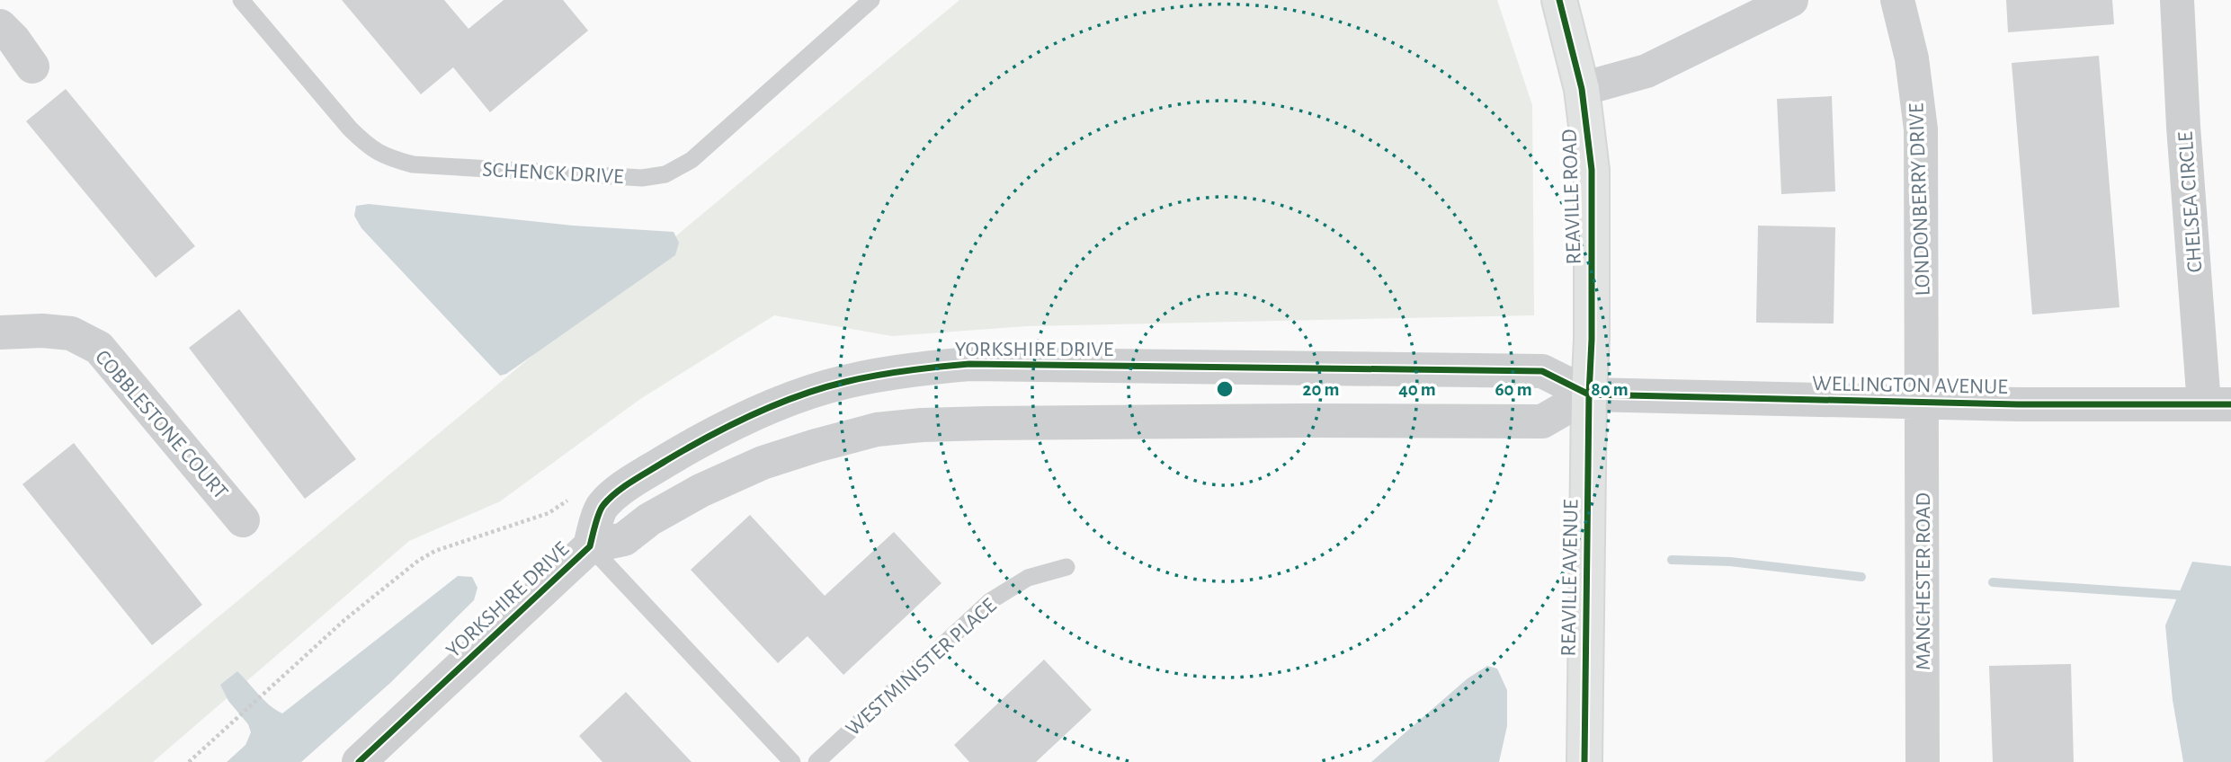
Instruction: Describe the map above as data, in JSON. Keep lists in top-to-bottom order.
{
  "streets": {
    "street": [
      "REAVILLE ROAD",
      "LONDONBERRY DRIVE",
      "CHELSEA CIRCLE",
      "YORKSHIRE DRIVE",
      "WELLINGTON AVENUE",
      "COBBLESTONE COURT",
      "REAVILLE AVENUE",
      "MANCHESTER ROAD"
    ],
    "lane": ["SCHENCK DRIVE", "WESTMINISTER PLACE"]
  },
  "crossings": [
    ["REAVILLE ROAD", "YORKSHIRE DRIVE"],
    ["REAVILLE ROAD", "WELLINGTON AVENUE"],
    ["REAVILLE ROAD", "REAVILLE AVENUE"],
    ["LONDONBERRY DRIVE", "WELLINGTON AVENUE"],
    ["LONDONBERRY DRIVE", "MANCHESTER ROAD"],
    ["CHELSEA CIRCLE", "WELLINGTON AVENUE"],
    ["YORKSHIRE DRIVE", "WELLINGTON AVENUE"],
    ["YORKSHIRE DRIVE", "REAVILLE AVENUE"],
    ["WELLINGTON AVENUE", "REAVILLE AVENUE"],
    ["WELLINGTON AVENUE", "MANCHESTER ROAD"]
  ],
  "rings": [
    "20 m",
    "40 m",
    "60 m",
    "80 m"
  ]
}
